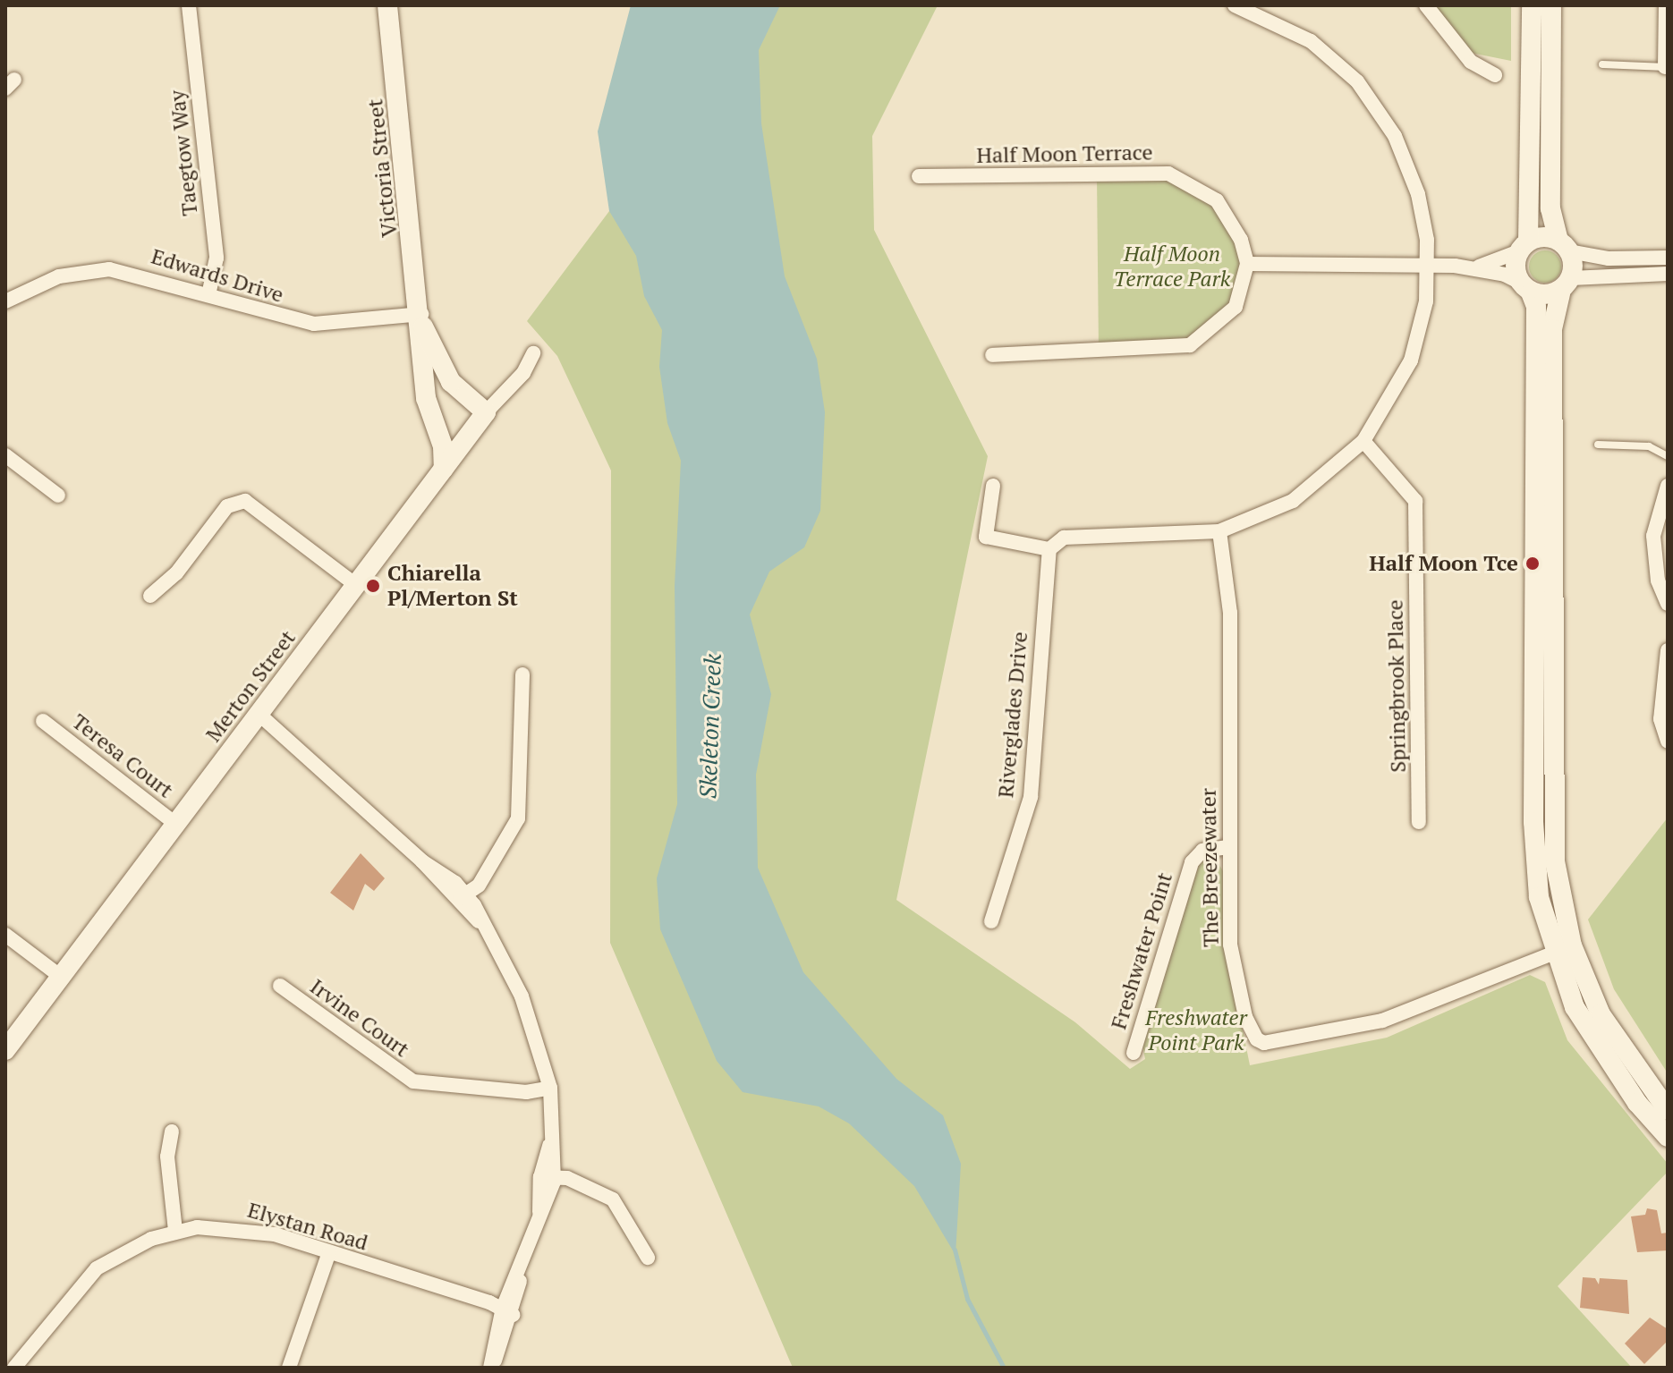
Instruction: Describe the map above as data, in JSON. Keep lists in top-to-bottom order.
{
  "streets": {
    "street": [
      "Taegtow Way",
      "Half Moon Terrace",
      "Victoria Street",
      "Edwards Drive",
      "Merton Street",
      "Springbrook Place",
      "Riverglades Drive",
      "Teresa Court",
      "The Breezewater",
      "Freshwater Point",
      "Irvine Court",
      "Elystan Road"
    ]
  },
  "crossings": [
    ["Taegtow Way", "Edwards Drive"],
    ["Victoria Street", "Edwards Drive"],
    ["Victoria Street", "Merton Street"],
    ["Merton Street", "Teresa Court"],
    ["The Breezewater", "Freshwater Point"]
  ],
  "water": ["Skeleton Creek"],
  "parks": ["Half Moon Terrace Park", "Freshwater Point Park"],
  "places": ["Half Moon Tce", "Chiarella Pl/Merton St"]
}
